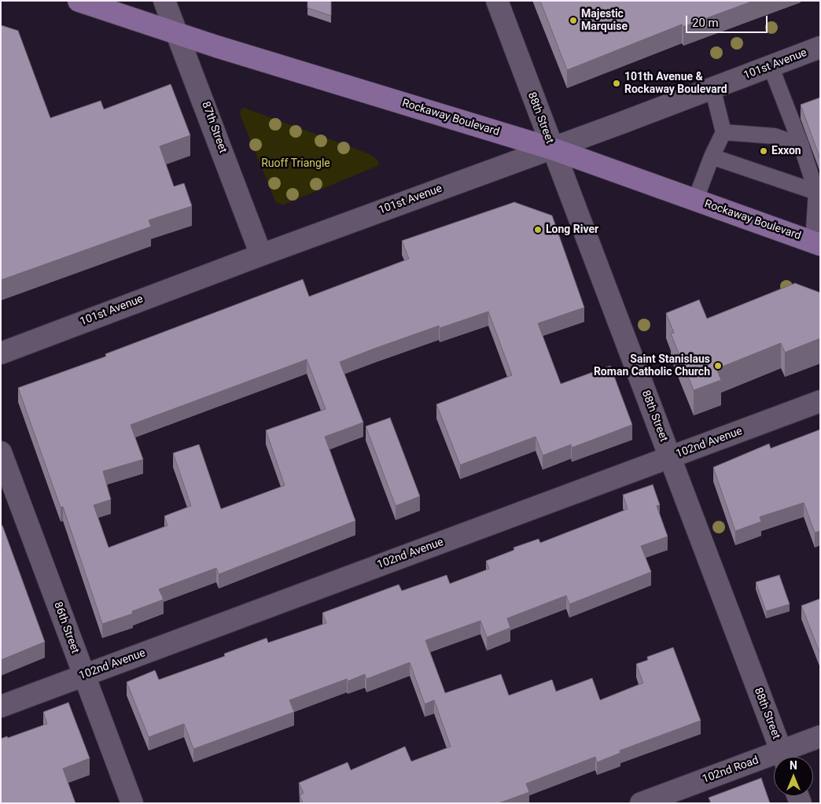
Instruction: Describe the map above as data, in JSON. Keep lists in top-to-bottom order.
{
  "streets": {
    "main road": ["Rockaway Boulevard"],
    "street": [
      "101st Avenue",
      "88th Street",
      "87th Street",
      "102nd Avenue",
      "86th Street",
      "102nd Road"
    ]
  },
  "crossings": [
    ["101st Avenue", "Rockaway Boulevard"],
    ["101st Avenue", "88th Street"],
    ["101st Avenue", "87th Street"],
    ["Rockaway Boulevard", "88th Street"],
    ["Rockaway Boulevard", "87th Street"],
    ["88th Street", "102nd Avenue"],
    ["102nd Avenue", "86th Street"]
  ],
  "parks": ["Ruoff Triangle"],
  "places": [
    "Majestic Marquise",
    "101th Avenue & Rockaway Boulevard",
    "Exxon",
    "Long River",
    "Saint Stanislaus Roman Catholic Church"
  ],
  "scale_bar": "20 m",
  "north": "top"
}
